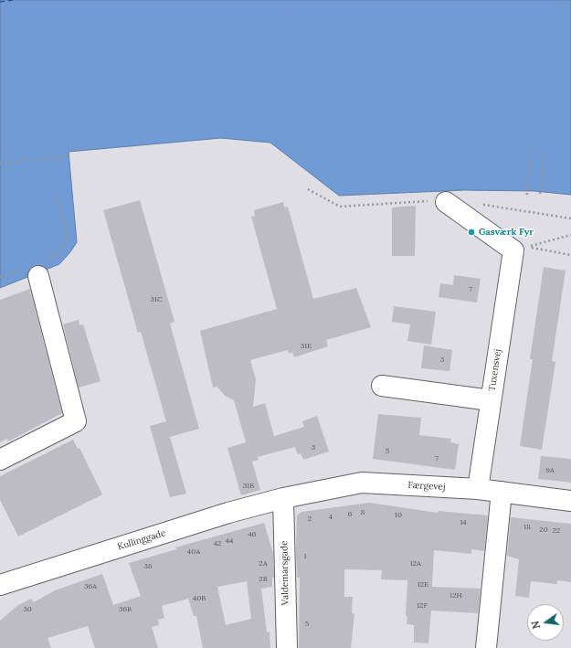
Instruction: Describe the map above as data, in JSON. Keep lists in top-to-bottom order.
{
  "streets": {
    "street": [
      "Tuxensvej",
      "Færgevej",
      "Kullinggade",
      "Valdemarsgade"
    ]
  },
  "crossings": [
    ["Tuxensvej", "Færgevej"],
    ["Færgevej", "Kullinggade"],
    ["Færgevej", "Valdemarsgade"],
    ["Kullinggade", "Valdemarsgade"]
  ],
  "places": ["Gasværk Fyr"],
  "house_numbers": [
    "7",
    "31C",
    "31E",
    "3",
    "3",
    "5",
    "7",
    "9A",
    "31B",
    "8",
    "6",
    "10",
    "4",
    "2",
    "14",
    "18",
    "20",
    "22",
    "46",
    "44",
    "42",
    "40A",
    "1",
    "2A",
    "12A",
    "38",
    "2B",
    "12E",
    "36A",
    "12H",
    "40B",
    "12F",
    "30",
    "36B",
    "5"
  ],
  "north": "left"
}
